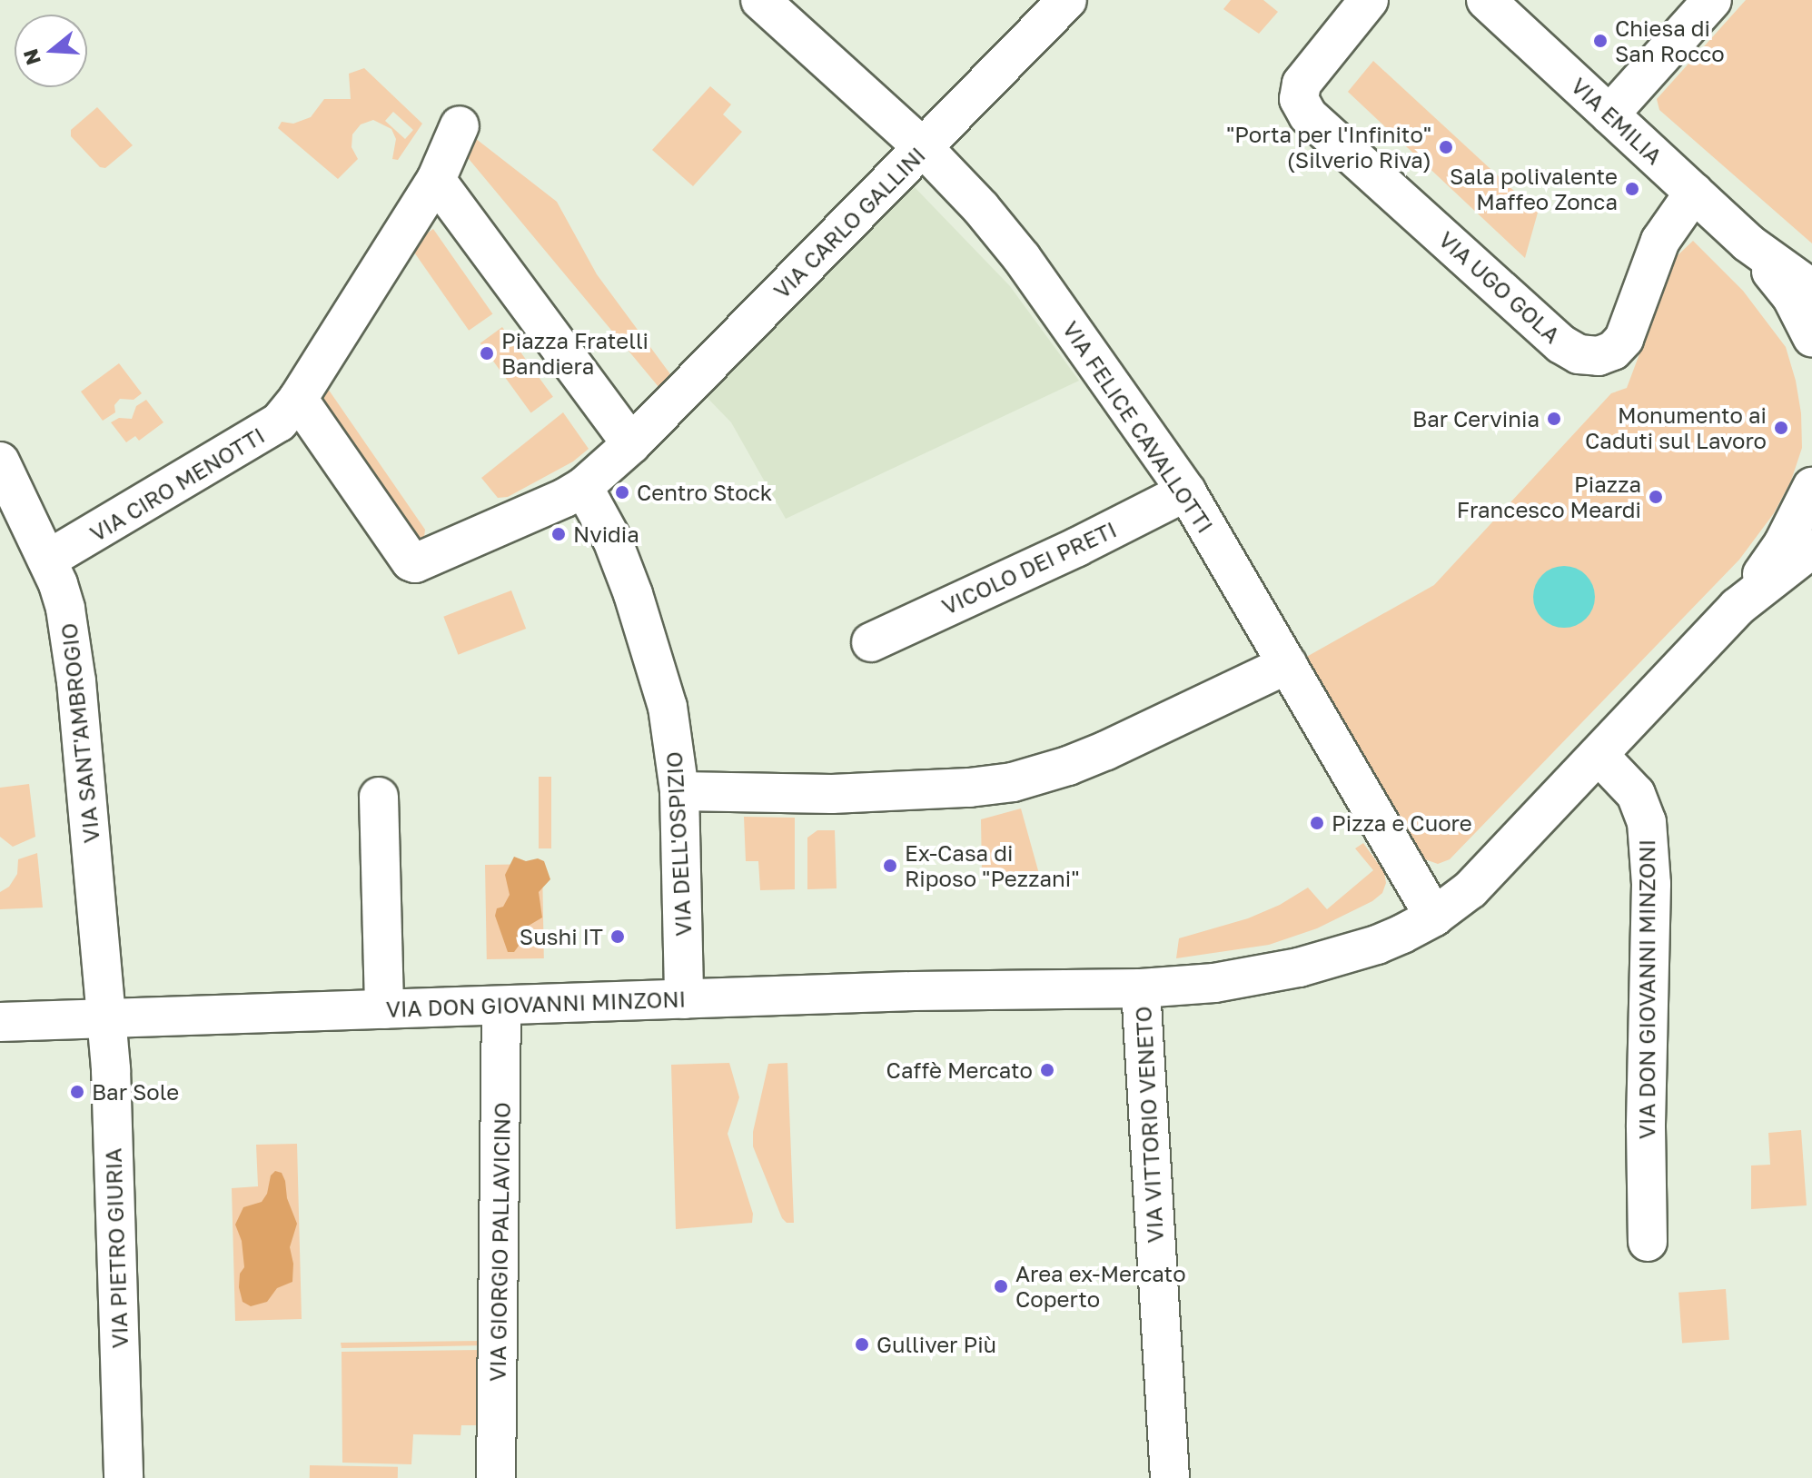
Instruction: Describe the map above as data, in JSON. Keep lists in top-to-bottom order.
{
  "streets": {
    "street": [
      "VIA EMILIA",
      "VIA CARLO GALLINI",
      "VIA UGO GOLA",
      "VIA FELICE CAVALLOTTI",
      "VIA CIRO MENOTTI",
      "VICOLO DEI PRETI",
      "VIA SANT'AMBROGIO",
      "VIA DELL'OSPIZIO",
      "VIA DON GIOVANNI MINZONI",
      "VIA VITTORIO VENETO",
      "VIA GIORGIO PALLAVICINO",
      "VIA PIETRO GIURIA"
    ]
  },
  "crossings": [
    ["VIA EMILIA", "VIA UGO GOLA"],
    ["VIA CARLO GALLINI", "VIA FELICE CAVALLOTTI"],
    ["VIA FELICE CAVALLOTTI", "VICOLO DEI PRETI"],
    ["VIA FELICE CAVALLOTTI", "VIA DON GIOVANNI MINZONI"],
    ["VIA CIRO MENOTTI", "VIA SANT'AMBROGIO"],
    ["VIA SANT'AMBROGIO", "VIA DON GIOVANNI MINZONI"],
    ["VIA SANT'AMBROGIO", "VIA PIETRO GIURIA"],
    ["VIA DELL'OSPIZIO", "VIA DON GIOVANNI MINZONI"],
    ["VIA DON GIOVANNI MINZONI", "VIA VITTORIO VENETO"],
    ["VIA DON GIOVANNI MINZONI", "VIA GIORGIO PALLAVICINO"],
    ["VIA DON GIOVANNI MINZONI", "VIA PIETRO GIURIA"]
  ],
  "places": [
    "Chiesa di San Rocco",
    "\"Porta per l'Infinito\" (Silverio Riva)",
    "Sala polivalente Maffeo Zonca",
    "Piazza Fratelli Bandiera",
    "Bar Cervinia",
    "Monumento ai Caduti sul Lavoro",
    "Centro Stock",
    "Piazza Francesco Meardi",
    "Nvidia",
    "Pizza e Cuore",
    "Ex-Casa di Riposo \"Pezzani\"",
    "Sushi IT",
    "Caffè Mercato",
    "Bar Sole",
    "Area ex-Mercato Coperto",
    "Gulliver Più"
  ],
  "north": "left"
}
